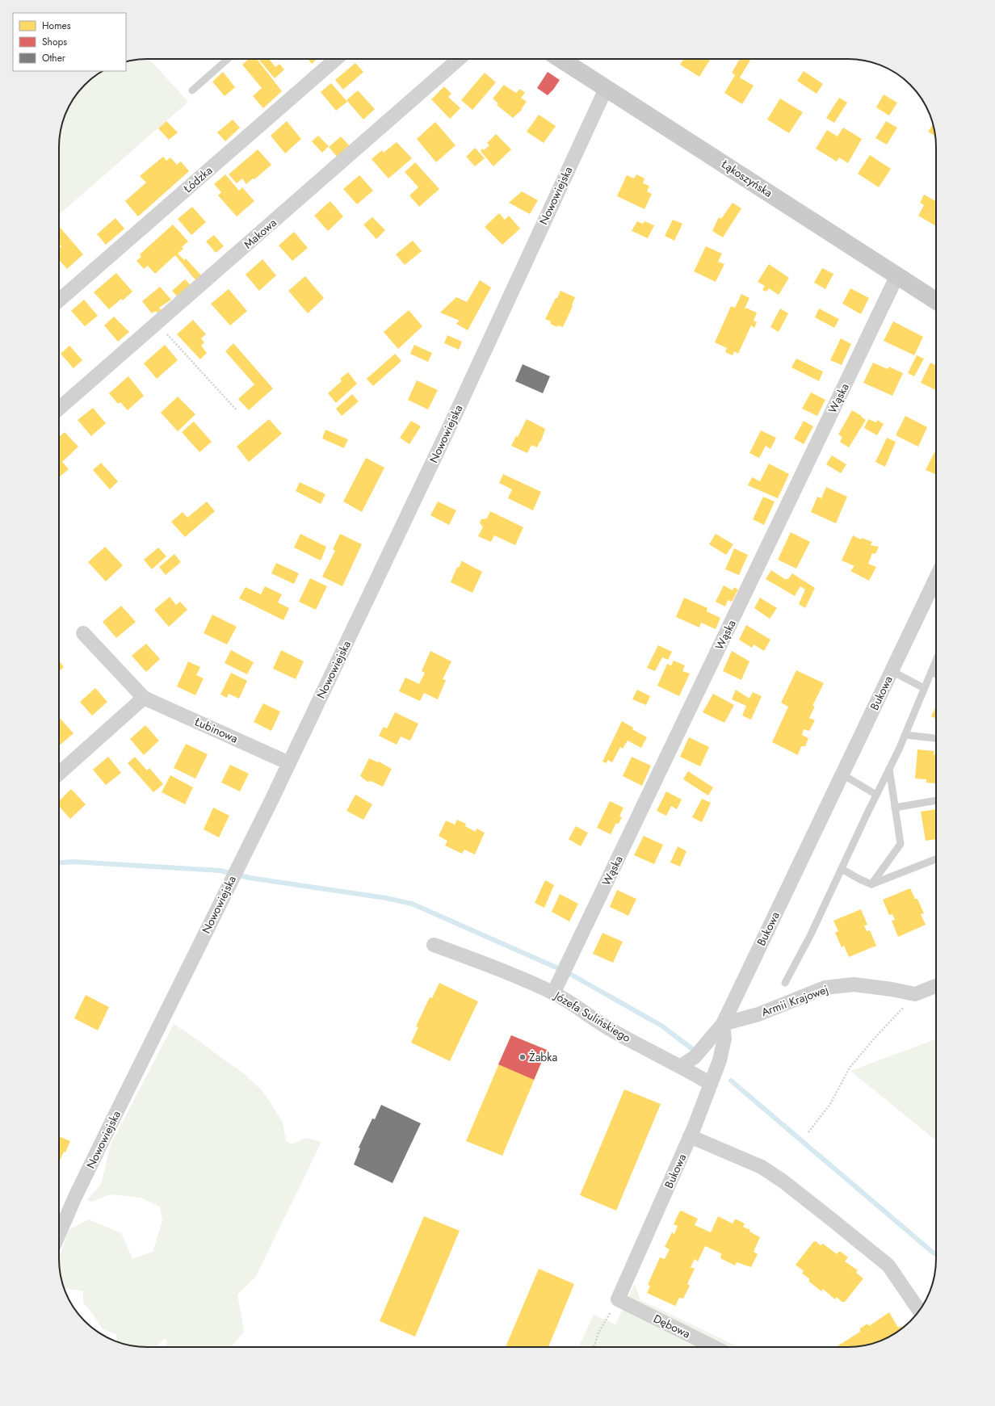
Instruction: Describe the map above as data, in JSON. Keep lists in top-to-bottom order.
{
  "streets": {
    "street": [
      "Łąkoszyńska",
      "Łódzka",
      "Nowowiejska",
      "Makowa",
      "Wąska",
      "Bukowa",
      "Łubinowa",
      "Armii Krajowej",
      "Józefa Sulińskiego",
      "Dębowa"
    ]
  },
  "crossings": [
    ["Łąkoszyńska", "Nowowiejska"],
    ["Łąkoszyńska", "Wąska"],
    ["Nowowiejska", "Łubinowa"],
    ["Wąska", "Józefa Sulińskiego"],
    ["Bukowa", "Armii Krajowej"],
    ["Bukowa", "Józefa Sulińskiego"],
    ["Bukowa", "Dębowa"]
  ],
  "places": ["Żabka"],
  "legend": ["Homes", "Shops", "Other"]
}
